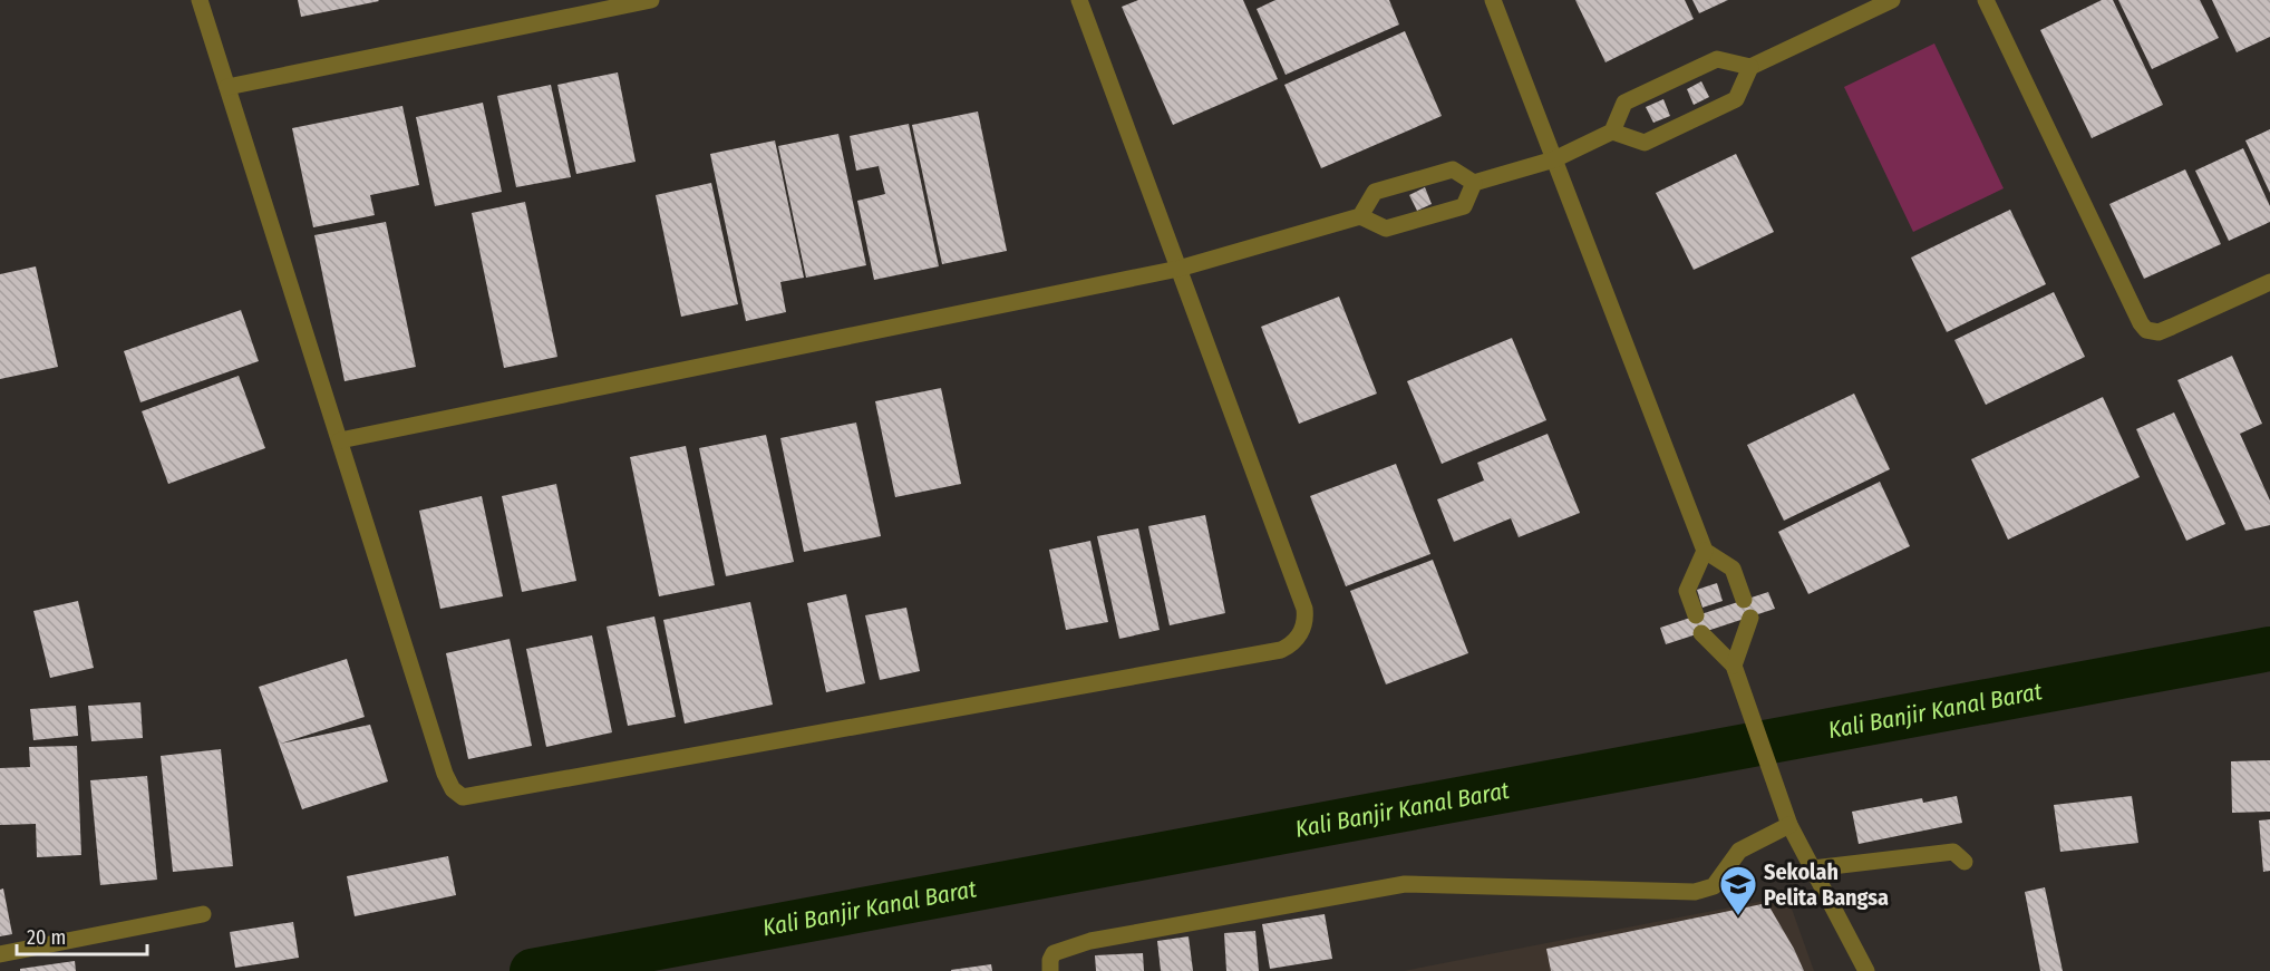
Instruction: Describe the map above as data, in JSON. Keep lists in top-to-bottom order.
{
  "water": ["Kali Banjir Kanal Barat"],
  "places": {
    "school or university": ["Sekolah Pelita Bangsa"]
  },
  "scale_bar": "20 m"
}
